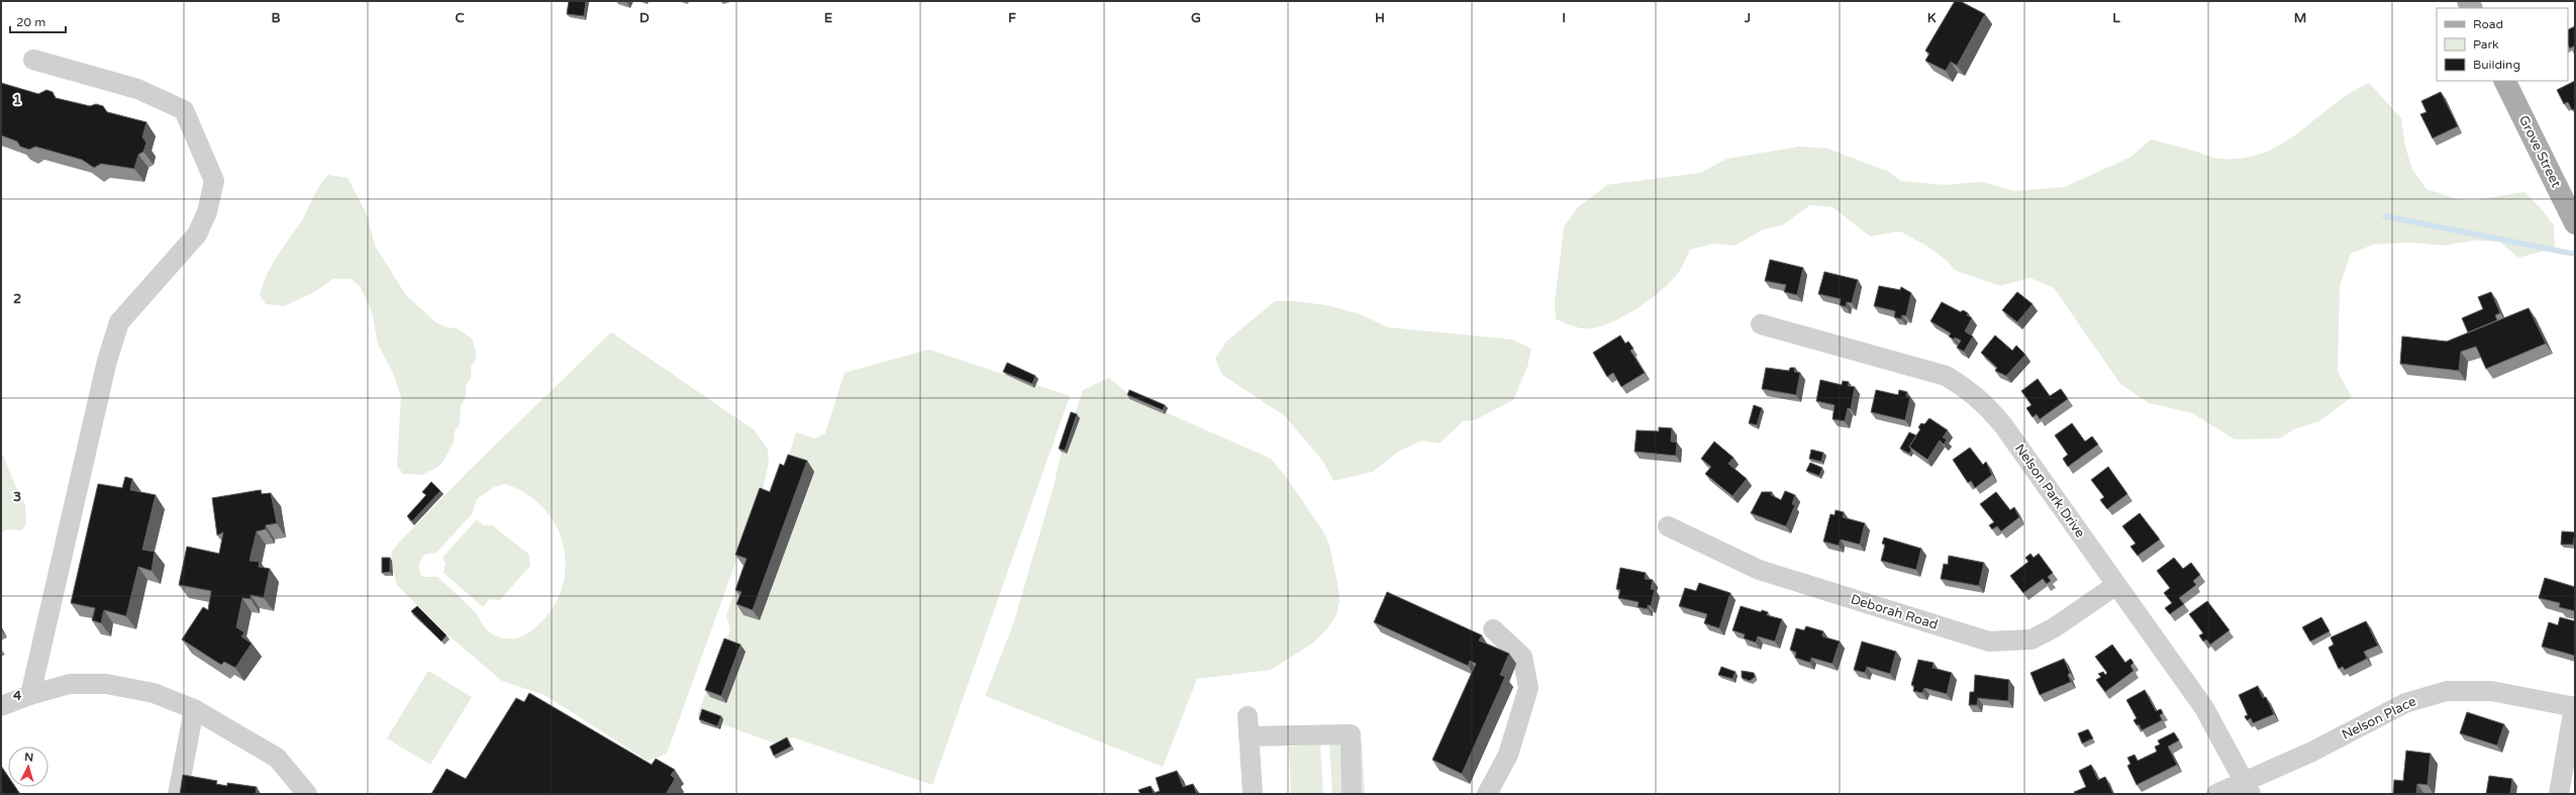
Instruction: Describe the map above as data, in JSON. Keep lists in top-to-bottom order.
{
  "streets": {
    "main road": ["Grove Street"],
    "street": ["Nelson Park Drive", "Deborah Road", "Nelson Place"]
  },
  "crossings": [
    ["Nelson Park Drive", "Deborah Road"],
    ["Nelson Park Drive", "Nelson Place"]
  ],
  "legend": ["Road", "Park", "Building"],
  "scale_bar": "20 m",
  "north": "top",
  "grid": {
    "columns": [
      "B",
      "C",
      "D",
      "E",
      "F",
      "G",
      "H",
      "I",
      "J",
      "K",
      "L",
      "M"
    ],
    "rows": [
      "1",
      "2",
      "3",
      "4"
    ]
  }
}
